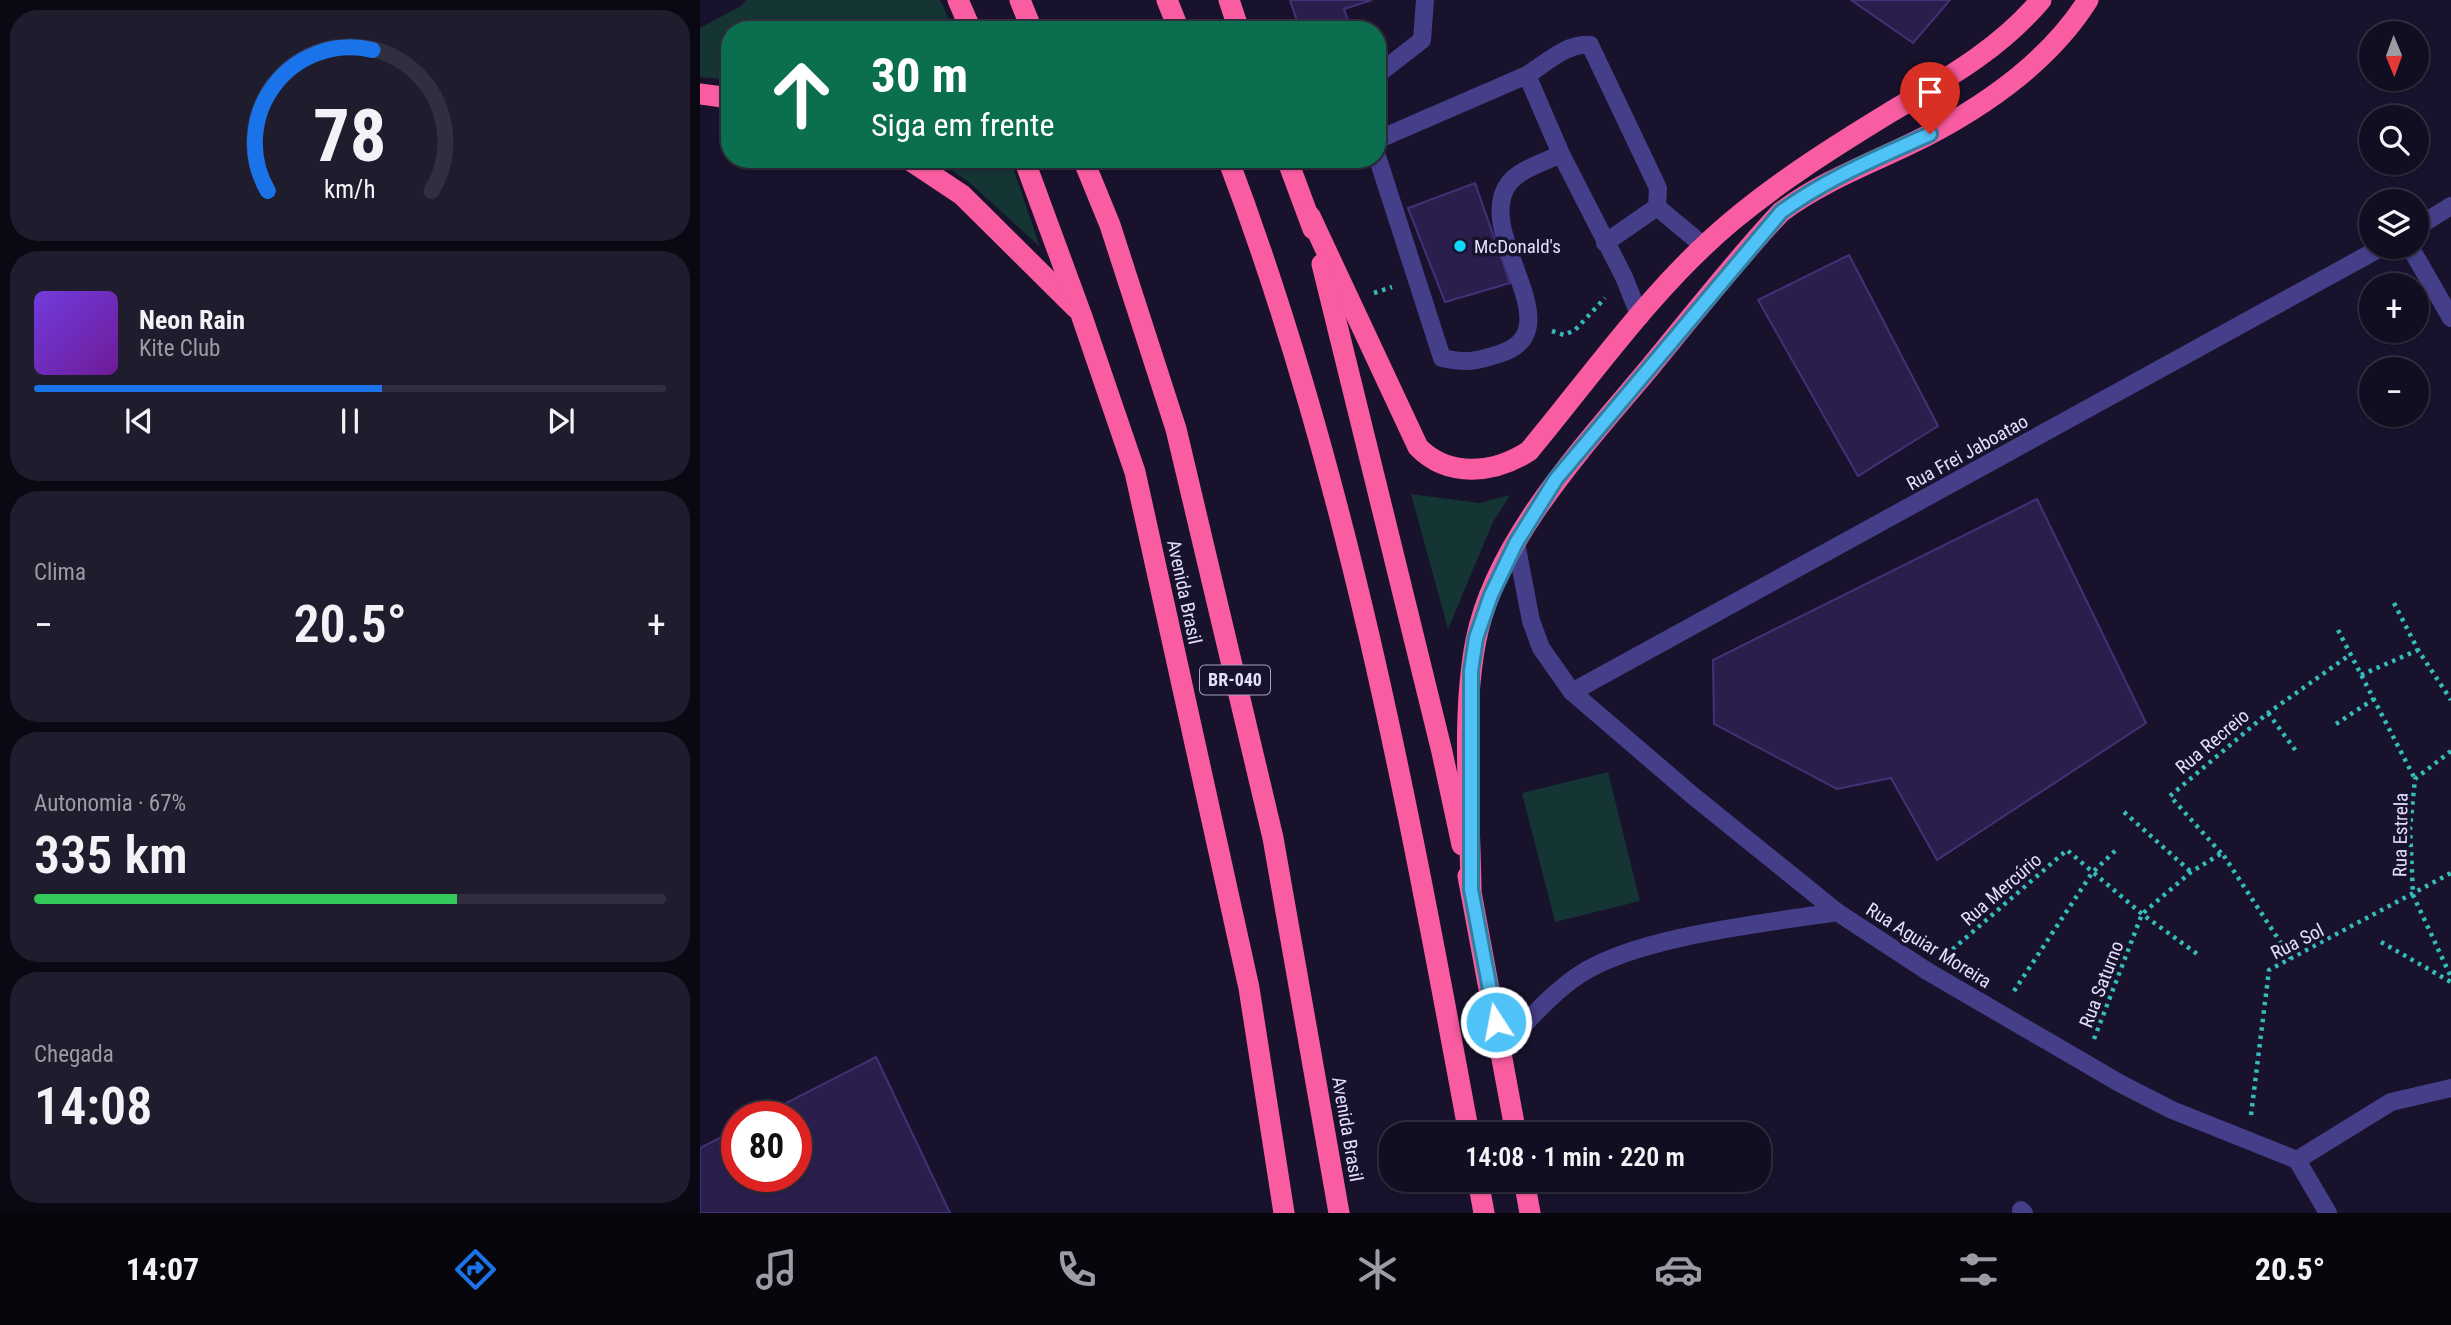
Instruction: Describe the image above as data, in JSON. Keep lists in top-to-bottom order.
{
  "streets": {
    "highway": ["Avenida Brasil", "BR-040"],
    "street": ["Rua Frei Jaboatao", "Rua Aguiar Moreira"],
    "path": [
      "Rua Recreio",
      "Rua Estrela",
      "Rua Mercúrio",
      "Rua Sol",
      "Rua Saturno"
    ]
  },
  "crossings": [
    ["Rua Frei Jaboatao", "Rua Aguiar Moreira"],
    ["Rua Recreio", "Rua Saturno"],
    ["Rua Estrela", "Rua Sol"],
    ["Rua Mercúrio", "Rua Aguiar Moreira"],
    ["Rua Mercúrio", "Rua Saturno"],
    ["Rua Sol", "Rua Aguiar Moreira"],
    ["Rua Aguiar Moreira", "Rua Saturno"]
  ],
  "places": ["McDonald's"],
  "north": "bottom",
  "page": {
    "map_buttons": ["+", "−"],
    "turn": ["30 m", "Siga em frente"],
    "song": ["Neon Rain", "Kite Club"],
    "tile": [
      "Clima",
      ["Autonomia · 67%", "335 km"],
      ["Chegada", "14:08"]
    ],
    "heat": ["−", "20.5°", "+"],
    "limit": "80",
    "trip": "14:08 · 1 min · 220 m",
    "tabs": ["14:07", "20.5°"],
    "gauge": ["78", "km/h"]
  }
}
